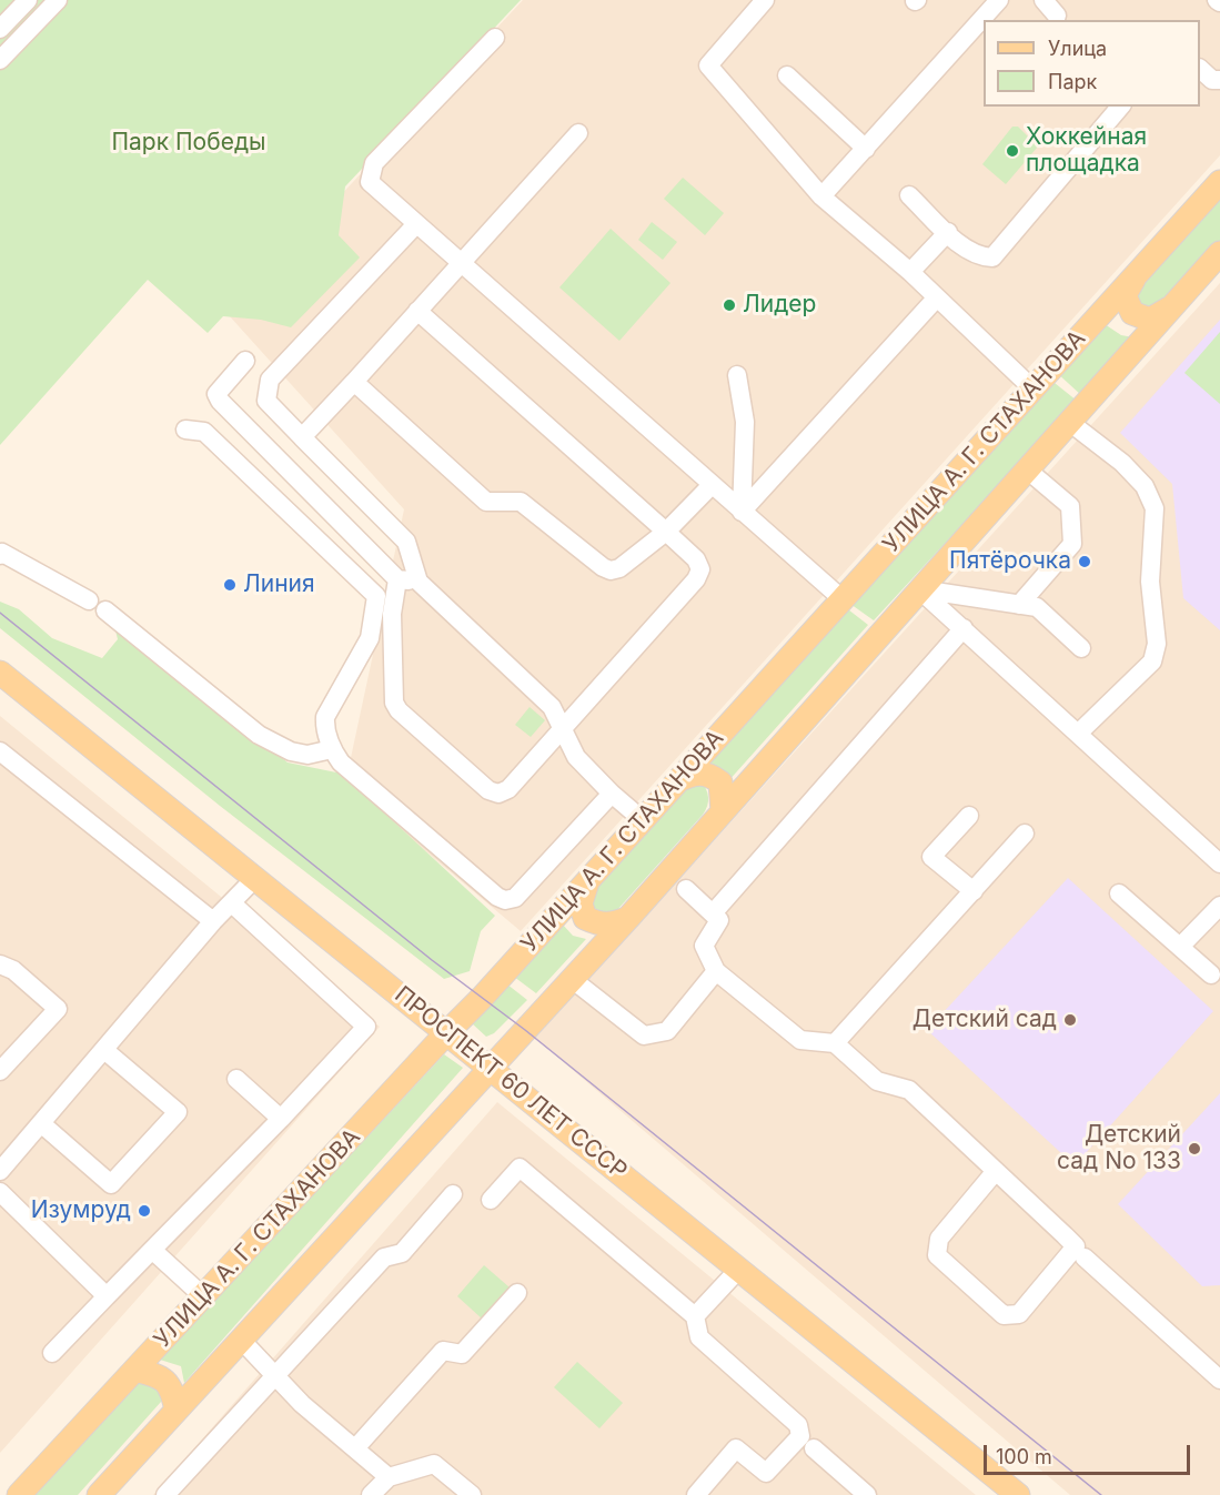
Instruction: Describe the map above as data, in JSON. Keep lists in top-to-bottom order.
{
  "streets": {
    "main road": ["УЛИЦА А. Г. СТАХАНОВА", "ПРОСПЕКТ 60 ЛЕТ СССР"]
  },
  "crossings": [
    ["УЛИЦА А. Г. СТАХАНОВА", "ПРОСПЕКТ 60 ЛЕТ СССР"]
  ],
  "parks": ["Парк Победы"],
  "places": [
    "Хоккейная площадка",
    "Лидер",
    "Пятёрочка",
    "Линия",
    "Детский сад",
    "Детский сад No 133",
    "Изумруд"
  ],
  "legend": ["Улица", "Парк"],
  "scale_bar": "100 m"
}
